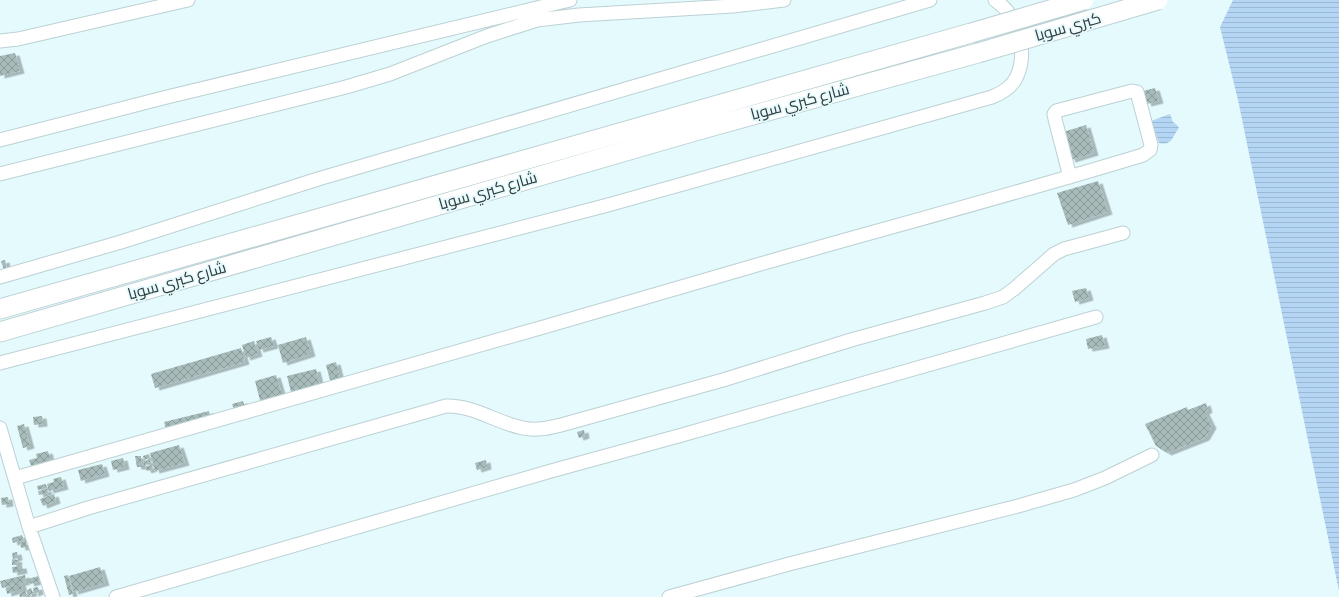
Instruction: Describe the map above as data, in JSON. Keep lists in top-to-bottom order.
{
  "streets": {
    "highway": ["كبري سوبا", "شارع كبري سوبا"]
  },
  "crossings": [
    ["كبري سوبا", "شارع كبري سوبا"]
  ]
}
